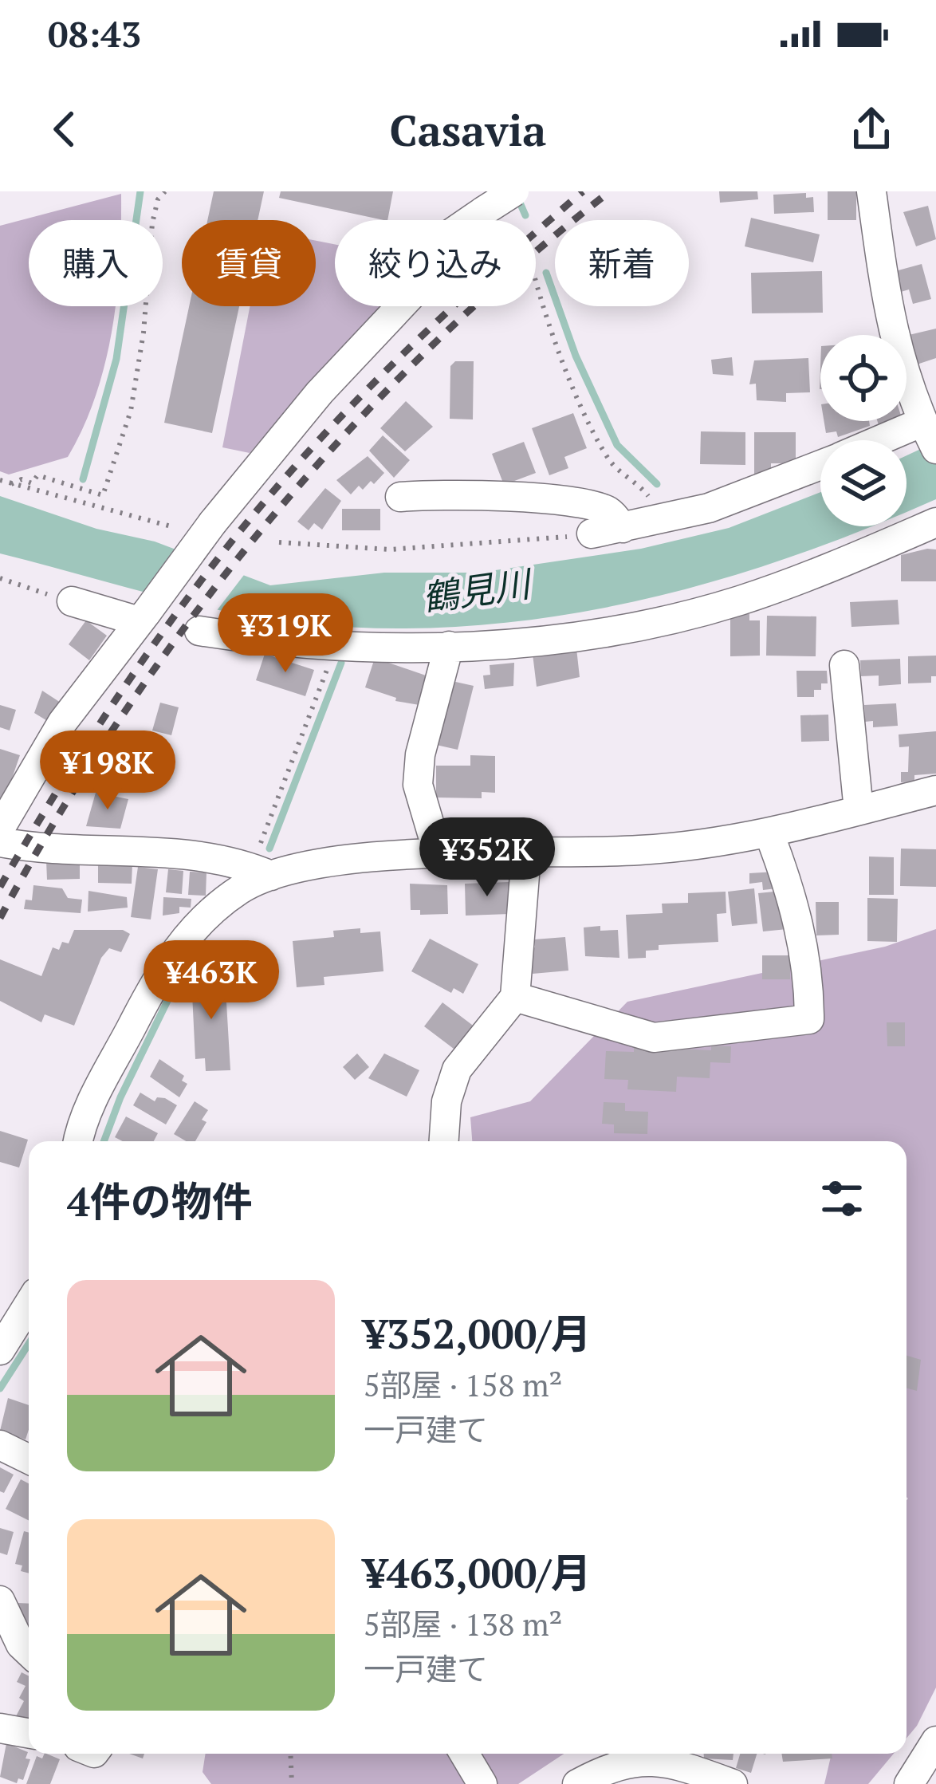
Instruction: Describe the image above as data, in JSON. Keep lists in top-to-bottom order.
{
  "water": ["鶴見川"],
  "page": {
    "status": "08:43",
    "header": "Casavia",
    "chip": [
      "購入",
      "賃貸",
      "絞り込み",
      "新着"
    ],
    "price": [
      "¥319K",
      "¥198K",
      "¥352K",
      "¥463K"
    ],
    "heading": "4件の物件",
    "list": [
      {
        "name": "¥352,000/月",
        "note": "5部屋 · 158 m² · 一戸建て"
      },
      {
        "name": "¥463,000/月",
        "note": "5部屋 · 138 m² · 一戸建て"
      }
    ]
  }
}
